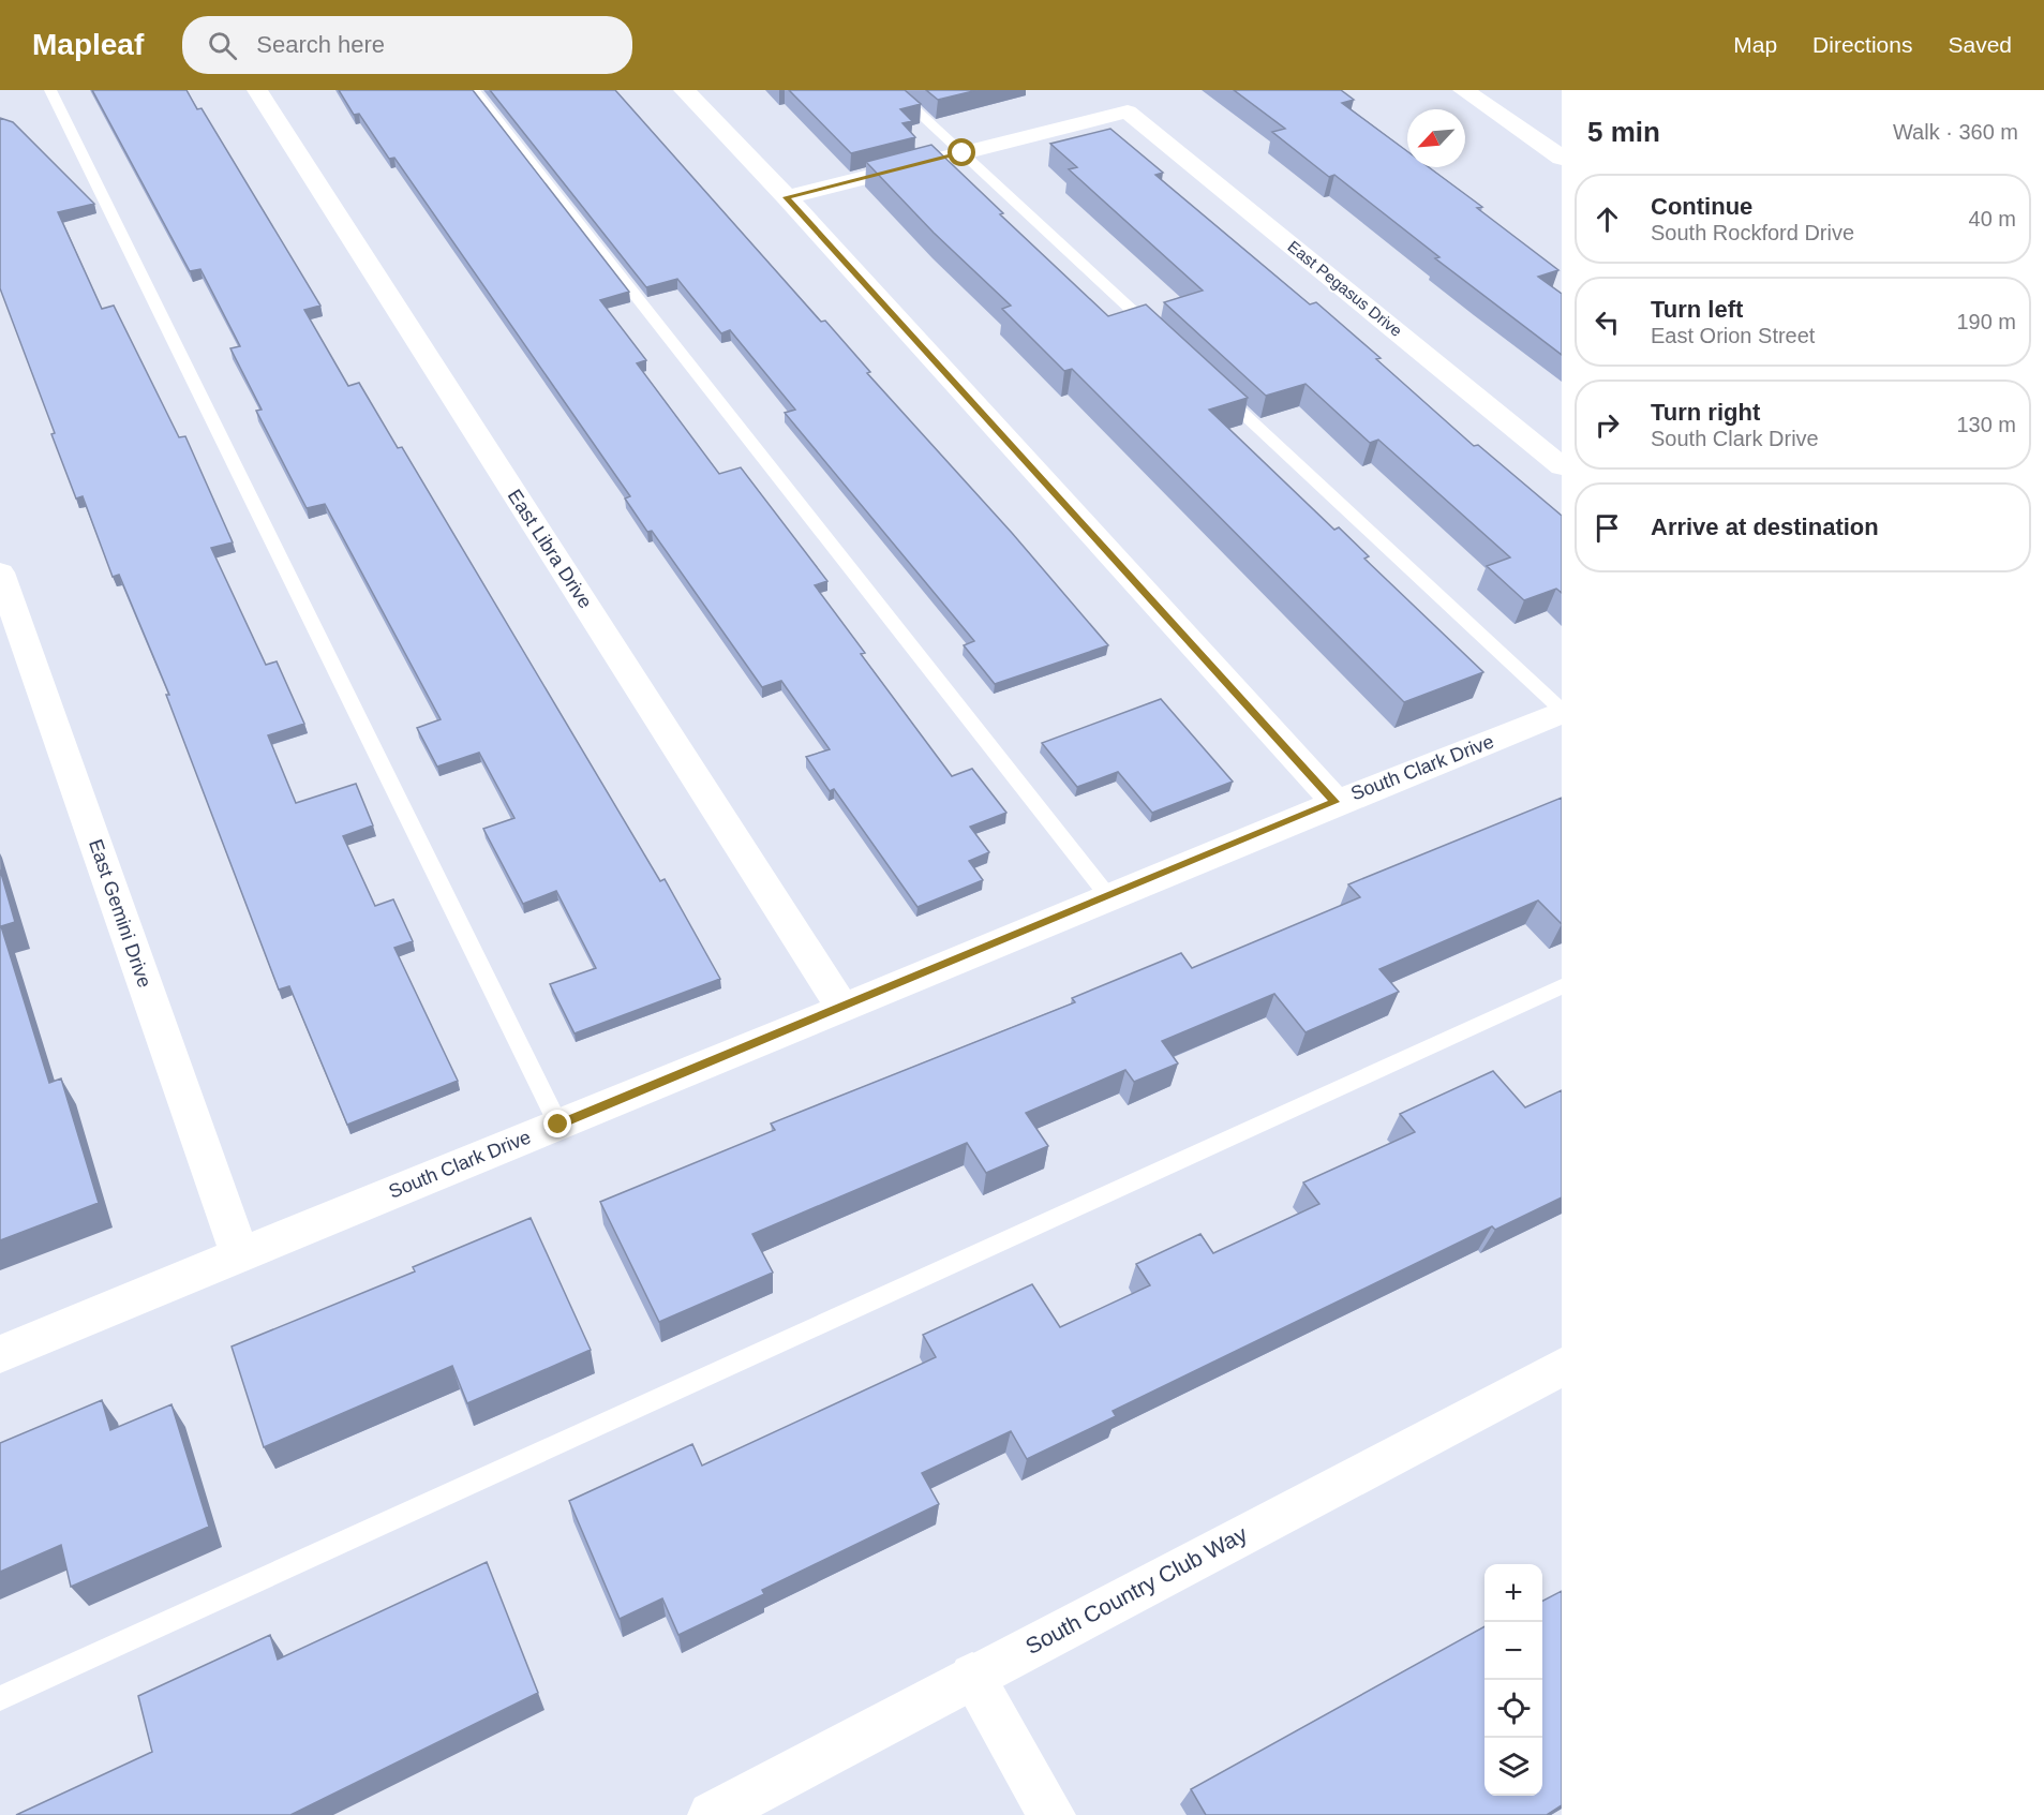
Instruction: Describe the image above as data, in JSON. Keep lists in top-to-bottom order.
{
  "streets": {
    "street": [
      "East Pegasus Drive",
      "East Libra Drive",
      "South Clark Drive",
      "East Gemini Drive",
      "South Country Club Way"
    ]
  },
  "crossings": [
    ["East Libra Drive", "South Clark Drive"],
    ["South Clark Drive", "East Gemini Drive"]
  ],
  "north": "bottom left",
  "page": {
    "header": "Mapleaf",
    "search": "Search here",
    "nav": ["Map", "Directions", "Saved"],
    "heading": ["5 min", "Walk · 360 m"],
    "list": [
      ["Continue", "South Rockford Drive", "40 m"],
      ["Turn left", "East Orion Street", "190 m"],
      ["Turn right", "South Clark Drive", "130 m"],
      "Arrive at destination"
    ],
    "map_buttons": ["+", "−"]
  }
}
